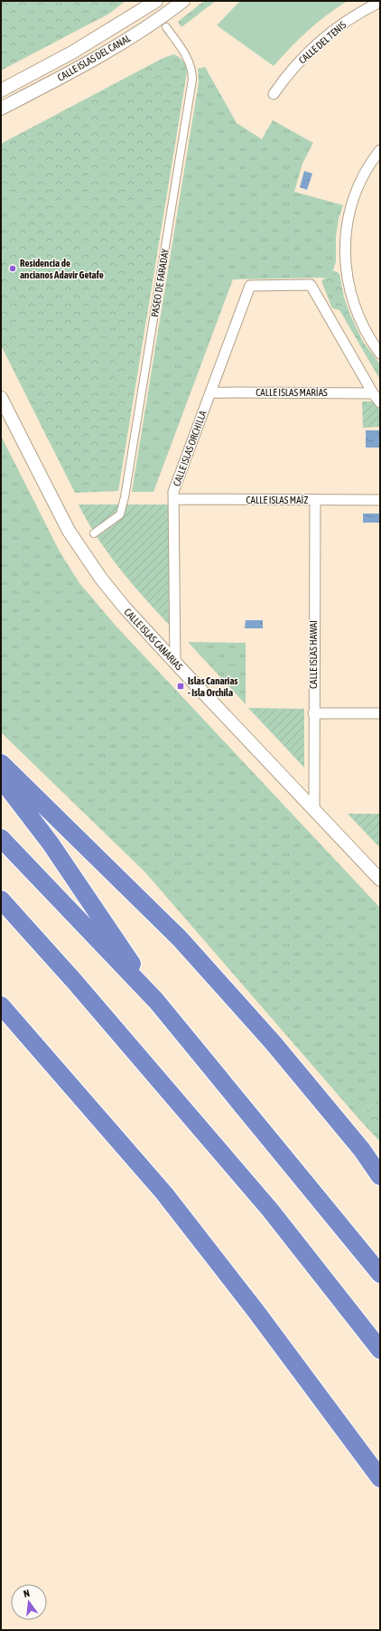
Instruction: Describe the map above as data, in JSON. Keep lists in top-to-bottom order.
{
  "streets": {
    "street": [
      "CALLE DEL TENIS",
      "CALLE ISLAS DEL CANAL",
      "PASEO DE FARADAY",
      "CALLE ISLAS MARÍAS",
      "CALLE ISLAS ORCHILLA",
      "CALLE ISLAS MAÍZ",
      "CALLE ISLAS CANARIAS",
      "CALLE ISLAS HAWAI"
    ]
  },
  "crossings": [
    ["CALLE ISLAS MARÍAS", "CALLE ISLAS ORCHILLA"],
    ["CALLE ISLAS ORCHILLA", "CALLE ISLAS MAÍZ"],
    ["CALLE ISLAS ORCHILLA", "CALLE ISLAS CANARIAS"],
    ["CALLE ISLAS MAÍZ", "CALLE ISLAS HAWAI"],
    ["CALLE ISLAS CANARIAS", "CALLE ISLAS HAWAI"]
  ],
  "places": {
    "other": ["Residencia de ancianos Adavir Getafe"],
    "transit": ["Islas Canarias - Isla Orchila"]
  },
  "north": "top"
}
